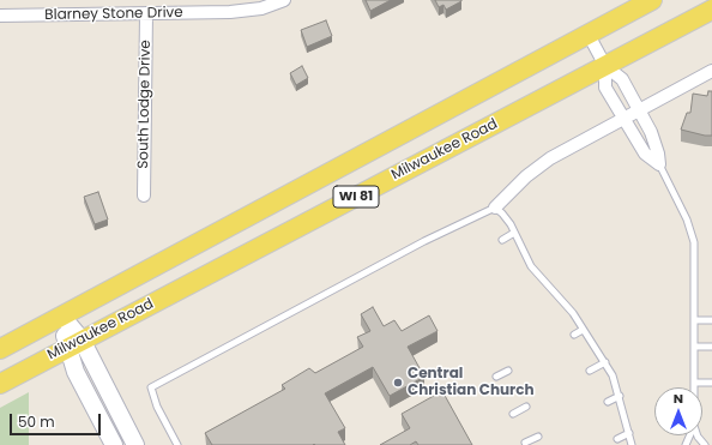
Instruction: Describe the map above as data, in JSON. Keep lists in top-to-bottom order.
{
  "streets": {
    "main road": ["Milwaukee Road", "WI 81"],
    "street": ["Blarney Stone Drive", "South Lodge Drive"]
  },
  "crossings": [
    ["Blarney Stone Drive", "South Lodge Drive"]
  ],
  "places": ["Central Christian Church"],
  "scale_bar": "50 m",
  "north": "top"
}
